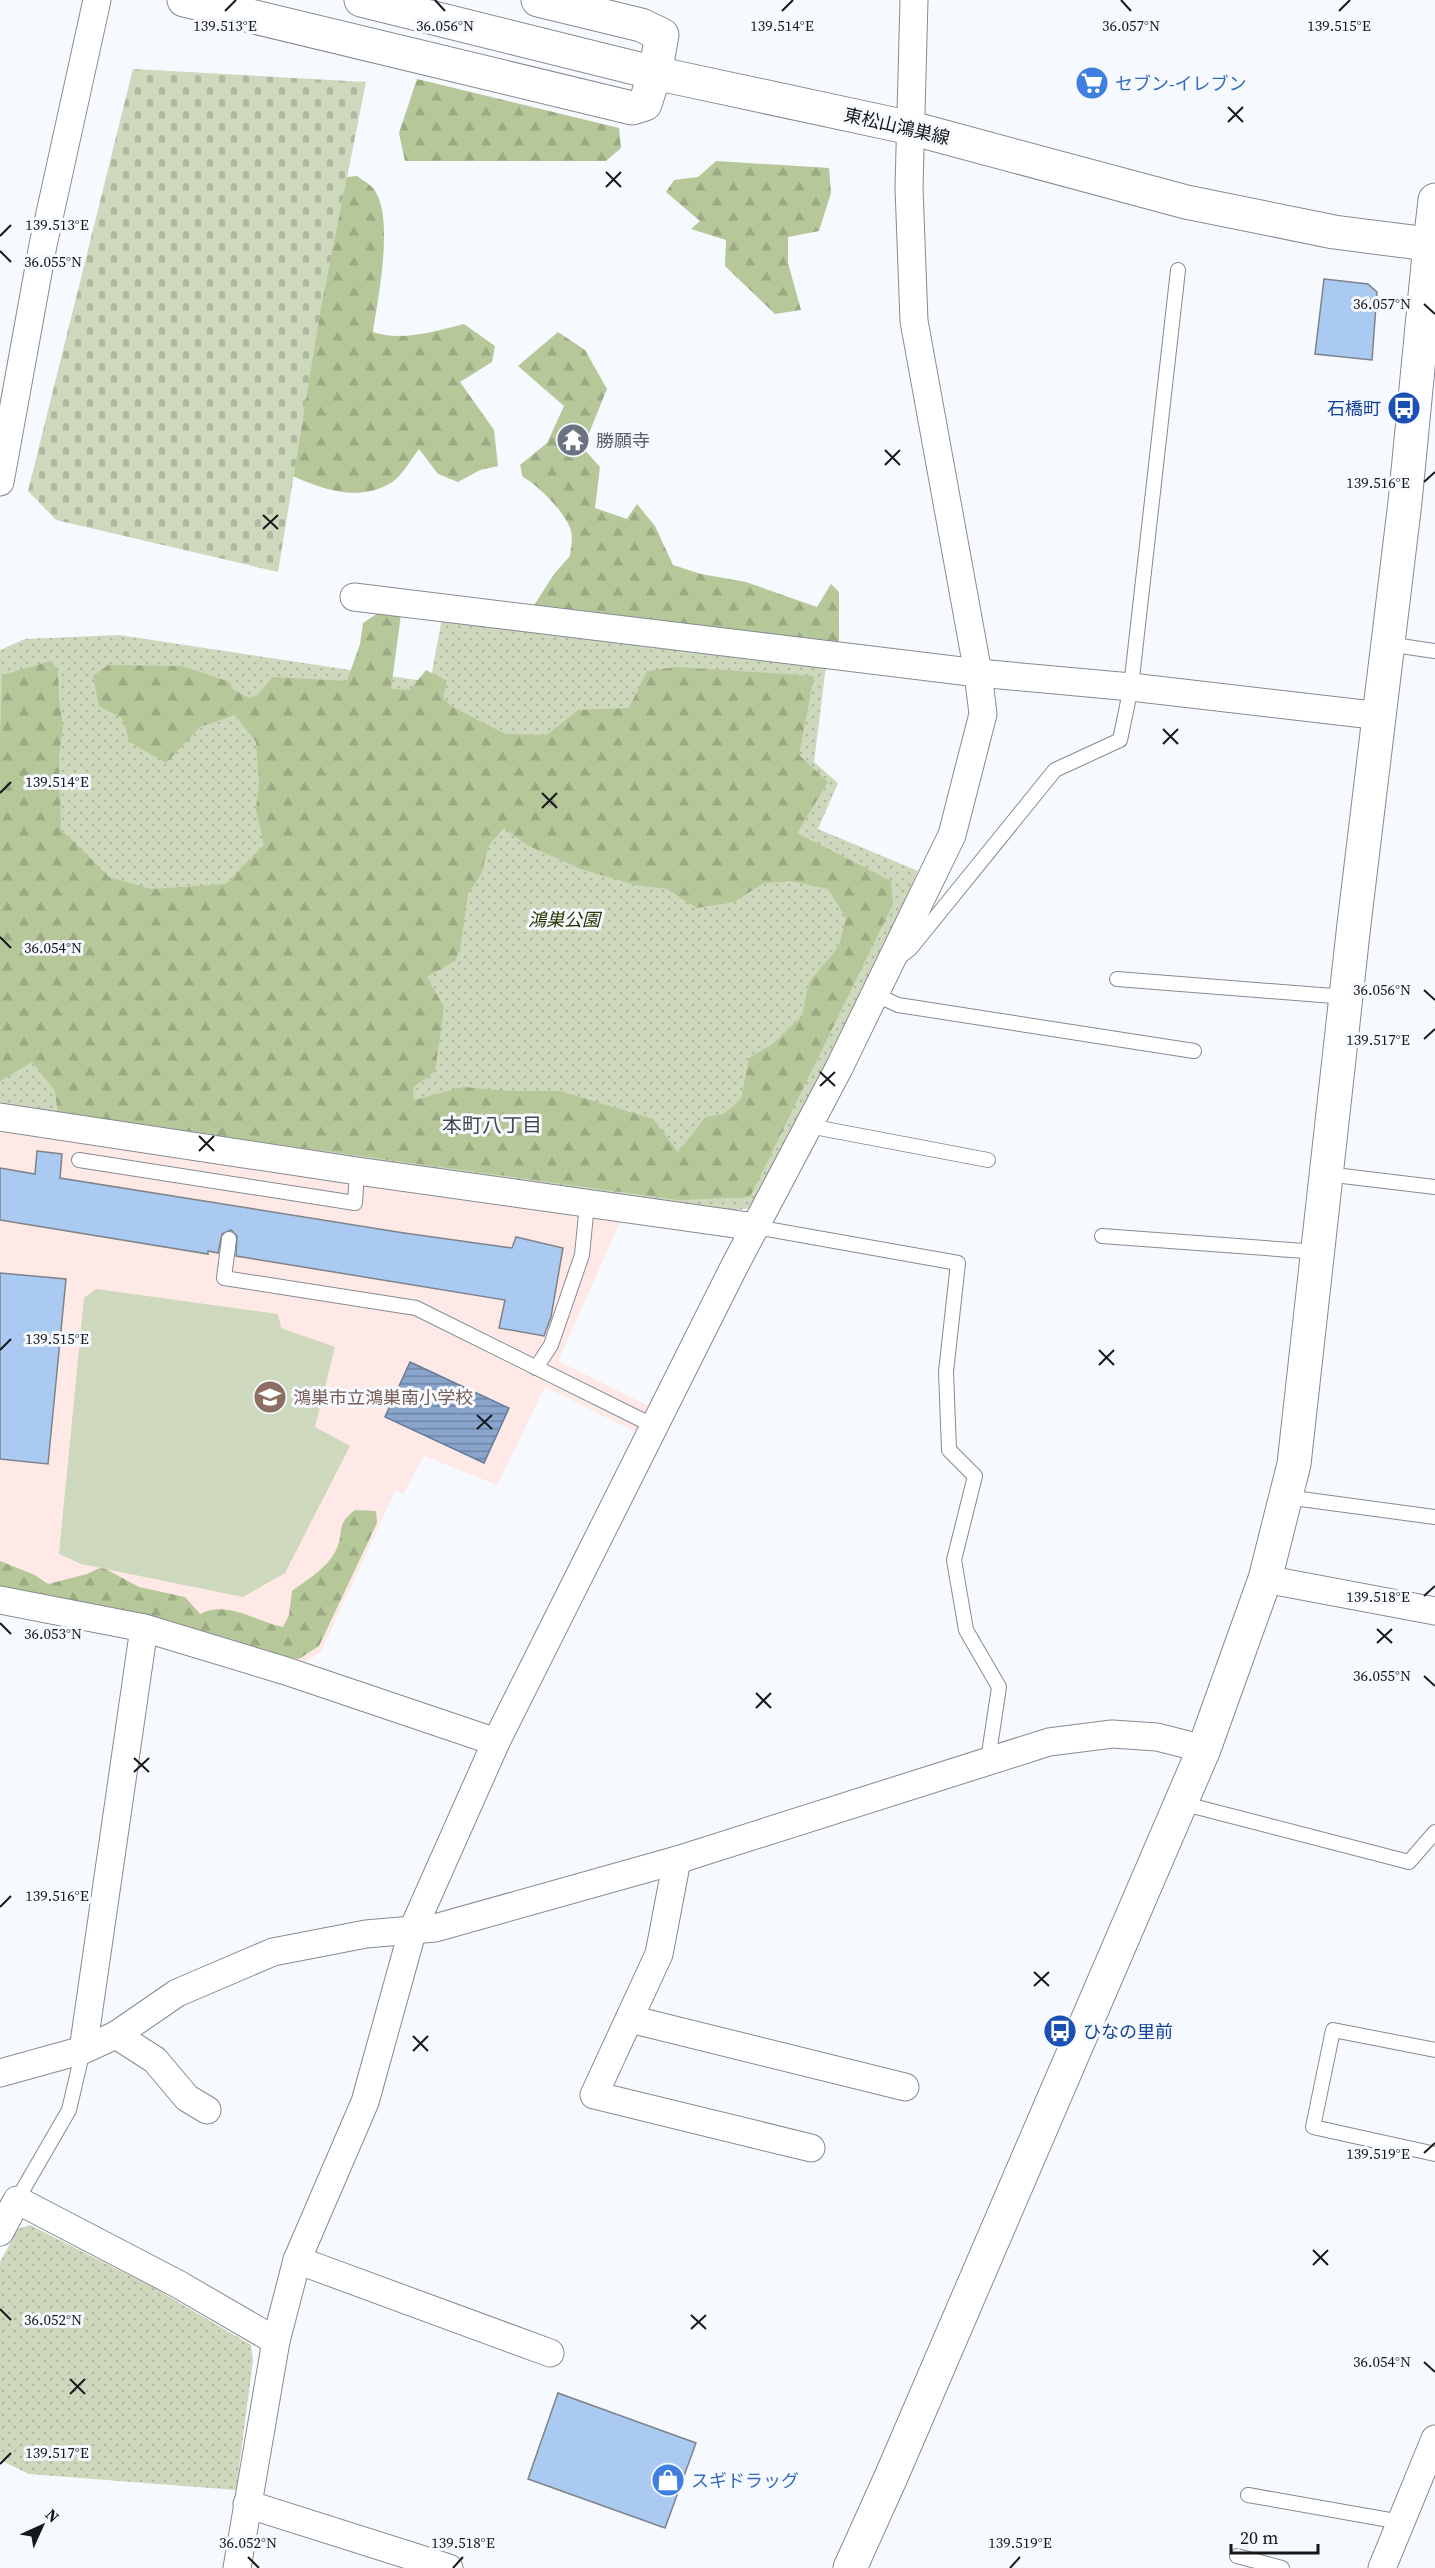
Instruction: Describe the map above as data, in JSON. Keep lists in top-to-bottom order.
{
  "streets": {
    "main road": ["東松山鴻巣線"]
  },
  "districts": ["本町八丁目"],
  "parks": ["鴻巣公園"],
  "places": {
    "supermarket": ["セブン-イレブン"],
    "bus stop": ["石橋町", "ひなの里前"],
    "temple": ["勝願寺"],
    "school or university": ["鴻巣市立鴻巣南小学校"],
    "shop": ["スギドラッグ"]
  },
  "scale_bar": "20 m",
  "north": "top right",
  "coordinates": [
    "139.513°E",
    "36.056°N",
    "139.514°E",
    "36.057°N",
    "139.515°E",
    "36.055°N",
    "139.516°E",
    "36.054°N",
    "139.517°E",
    "139.518°E",
    "36.053°N",
    "139.519°E",
    "36.052°N"
  ]
}
